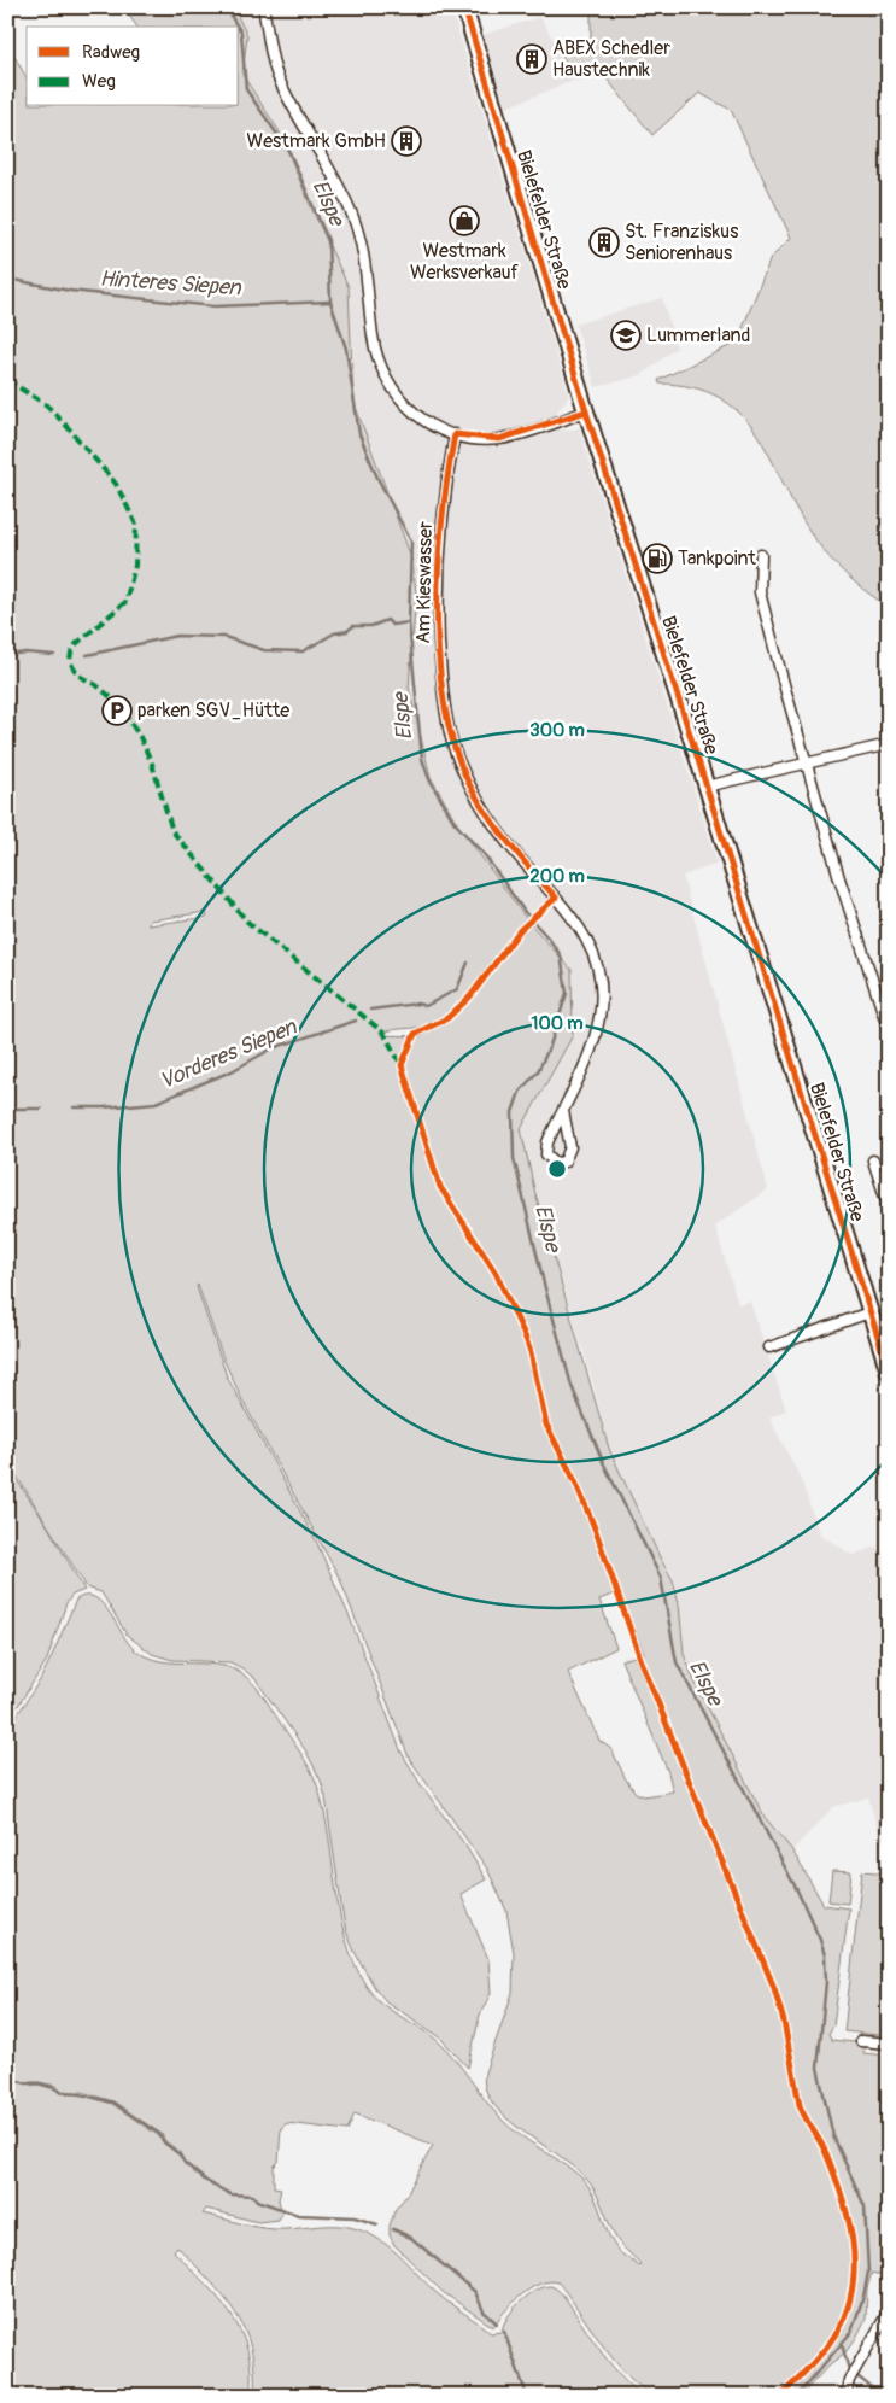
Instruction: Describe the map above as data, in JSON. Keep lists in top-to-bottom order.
{
  "streets": {
    "main road": ["Bielefelder Straße"],
    "street": ["Am Kieswasser"]
  },
  "water": ["Elspe", "Hinteres Siepen", "Vorderes Siepen"],
  "places": {
    "building": ["ABEX Schedler Haustechnik", "Westmark GmbH", "St. Franziskus Seniorenhaus"],
    "shop": ["Westmark Werksverkauf"],
    "school or university": ["Lummerland"],
    "fuel station": ["Tankpoint"],
    "parking": ["parken SGV_Hütte"]
  },
  "legend": ["Radweg", "Weg"],
  "rings": ["300 m", "200 m", "100 m"]
}
